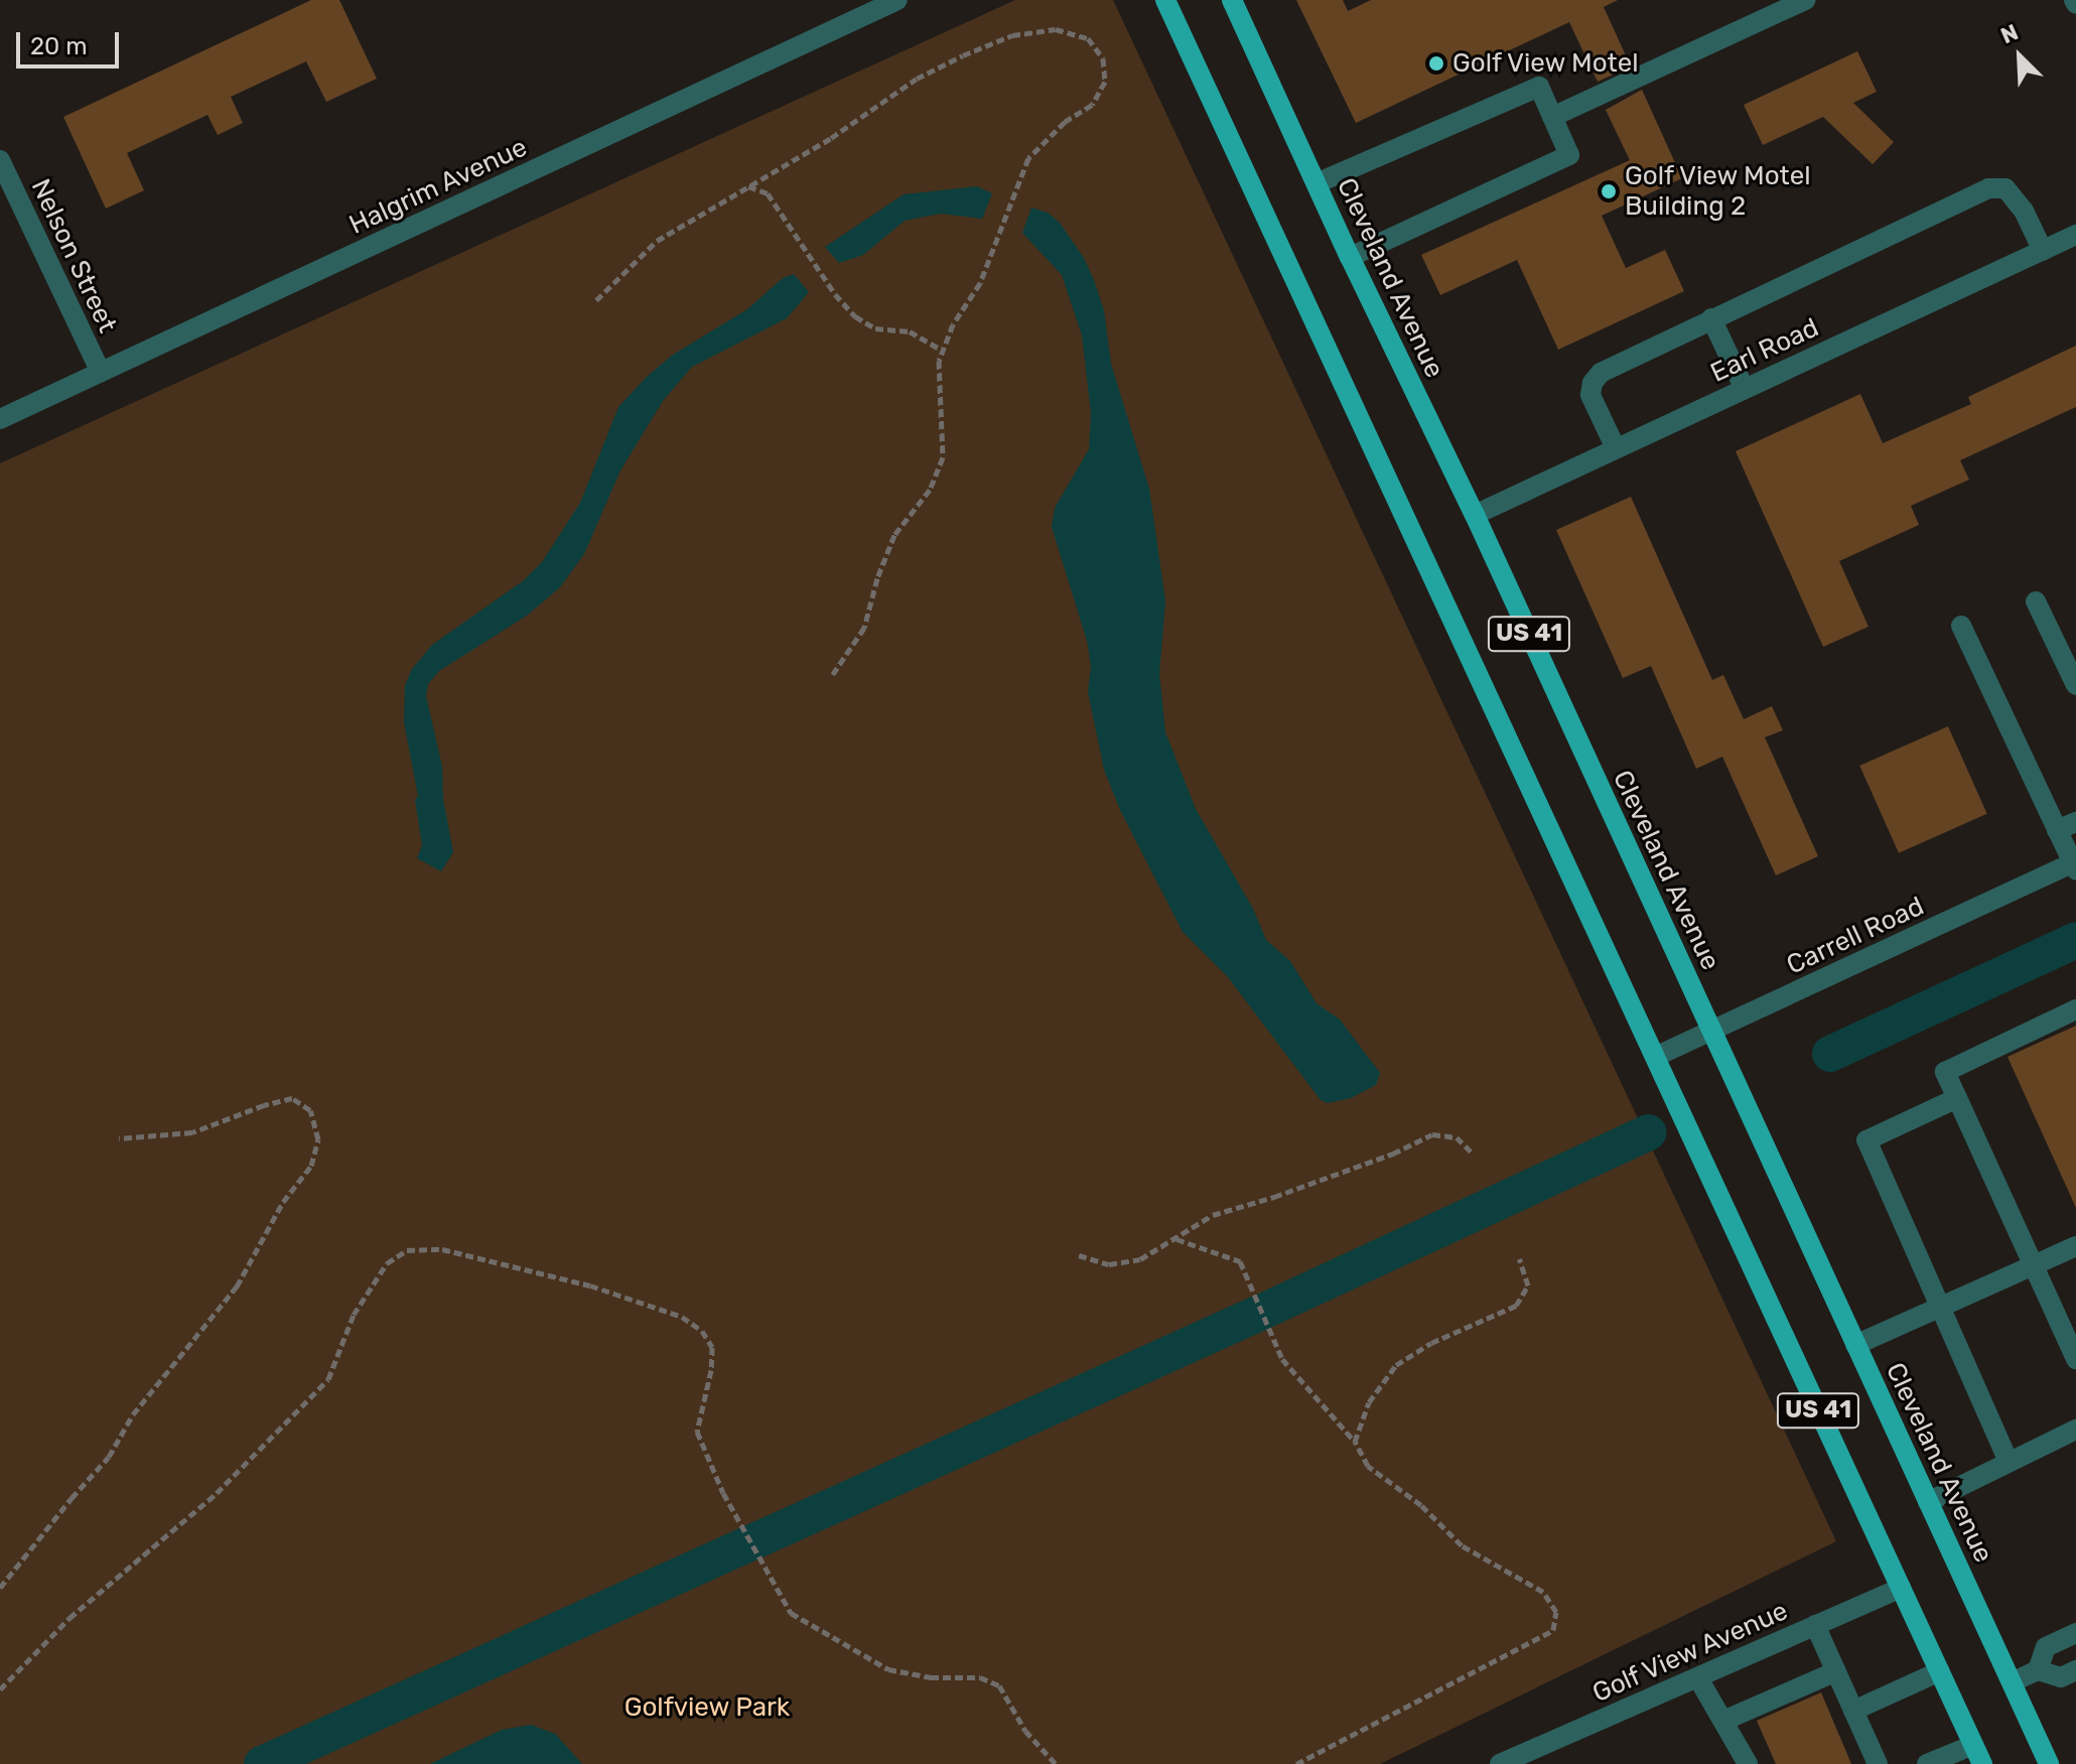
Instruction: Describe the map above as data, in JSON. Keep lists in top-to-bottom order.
{
  "streets": {
    "main road": ["Cleveland Avenue", "US 41"],
    "street": [
      "Halgrim Avenue",
      "Nelson Street",
      "Earl Road",
      "Carrell Road",
      "Golf View Avenue"
    ]
  },
  "crossings": [
    ["Halgrim Avenue", "Nelson Street"],
    ["Cleveland Avenue", "Earl Road"],
    ["Cleveland Avenue", "Carrell Road"],
    ["US 41", "Carrell Road"],
    ["US 41", "Golf View Avenue"]
  ],
  "parks": ["Golfview Park"],
  "places": ["Golf View Motel", "Golf View Motel Building 2"],
  "scale_bar": "20 m",
  "north": "top left"
}
